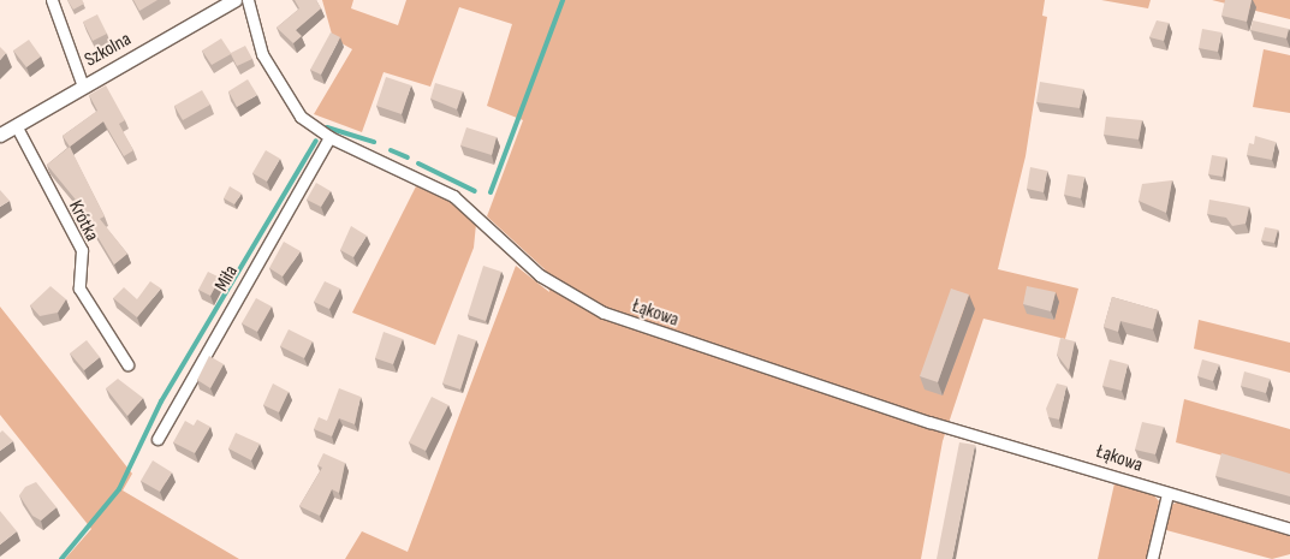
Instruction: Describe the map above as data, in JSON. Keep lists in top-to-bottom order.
{
  "streets": {
    "street": [
      "Szkolna",
      "Krótka",
      "Miła",
      "Łąkowa"
    ]
  },
  "crossings": [
    ["Szkolna", "Krótka"],
    ["Miła", "Łąkowa"]
  ]
}
